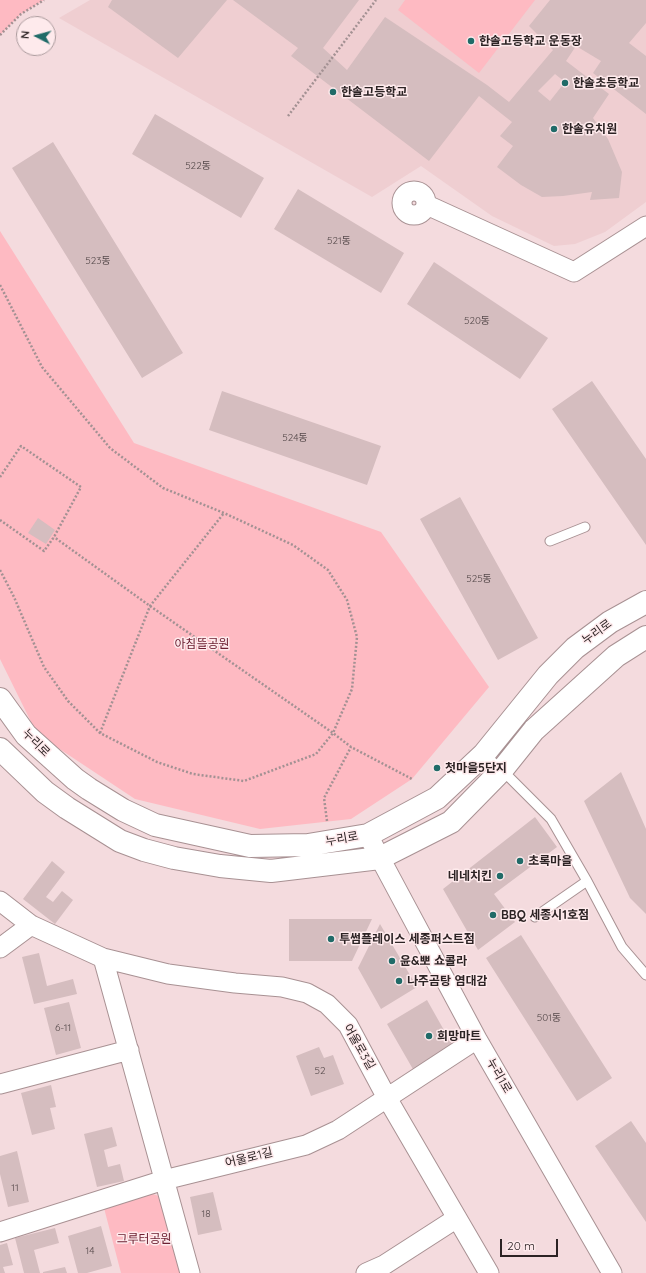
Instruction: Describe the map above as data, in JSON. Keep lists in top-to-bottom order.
{
  "streets": {
    "street": [
      "누리로",
      "어울로3길",
      "누리1로",
      "어울로1길"
    ]
  },
  "crossings": [
    ["누리로", "누리1로"],
    ["어울로3길", "어울로1길"],
    ["누리1로", "어울로1길"]
  ],
  "parks": ["아침뜰공원", "그루터공원"],
  "places": [
    "한솔고등학교 운동장",
    "한솔초등학교",
    "한솔고등학교",
    "한솔유치원",
    "첫마을5단지",
    "초록마을",
    "네네치킨",
    "BBQ 세종시1호점",
    "투썸플레이스 세종퍼스트점",
    "윤&뽀 쇼콜라",
    "나주곰탕 염대감",
    "희망마트"
  ],
  "house_numbers": [
    "522동",
    "521동",
    "523동",
    "520동",
    "524동",
    "525동",
    "501동",
    "6-11",
    "52",
    "11",
    "18",
    "14"
  ],
  "scale_bar": "20 m",
  "north": "left"
}
